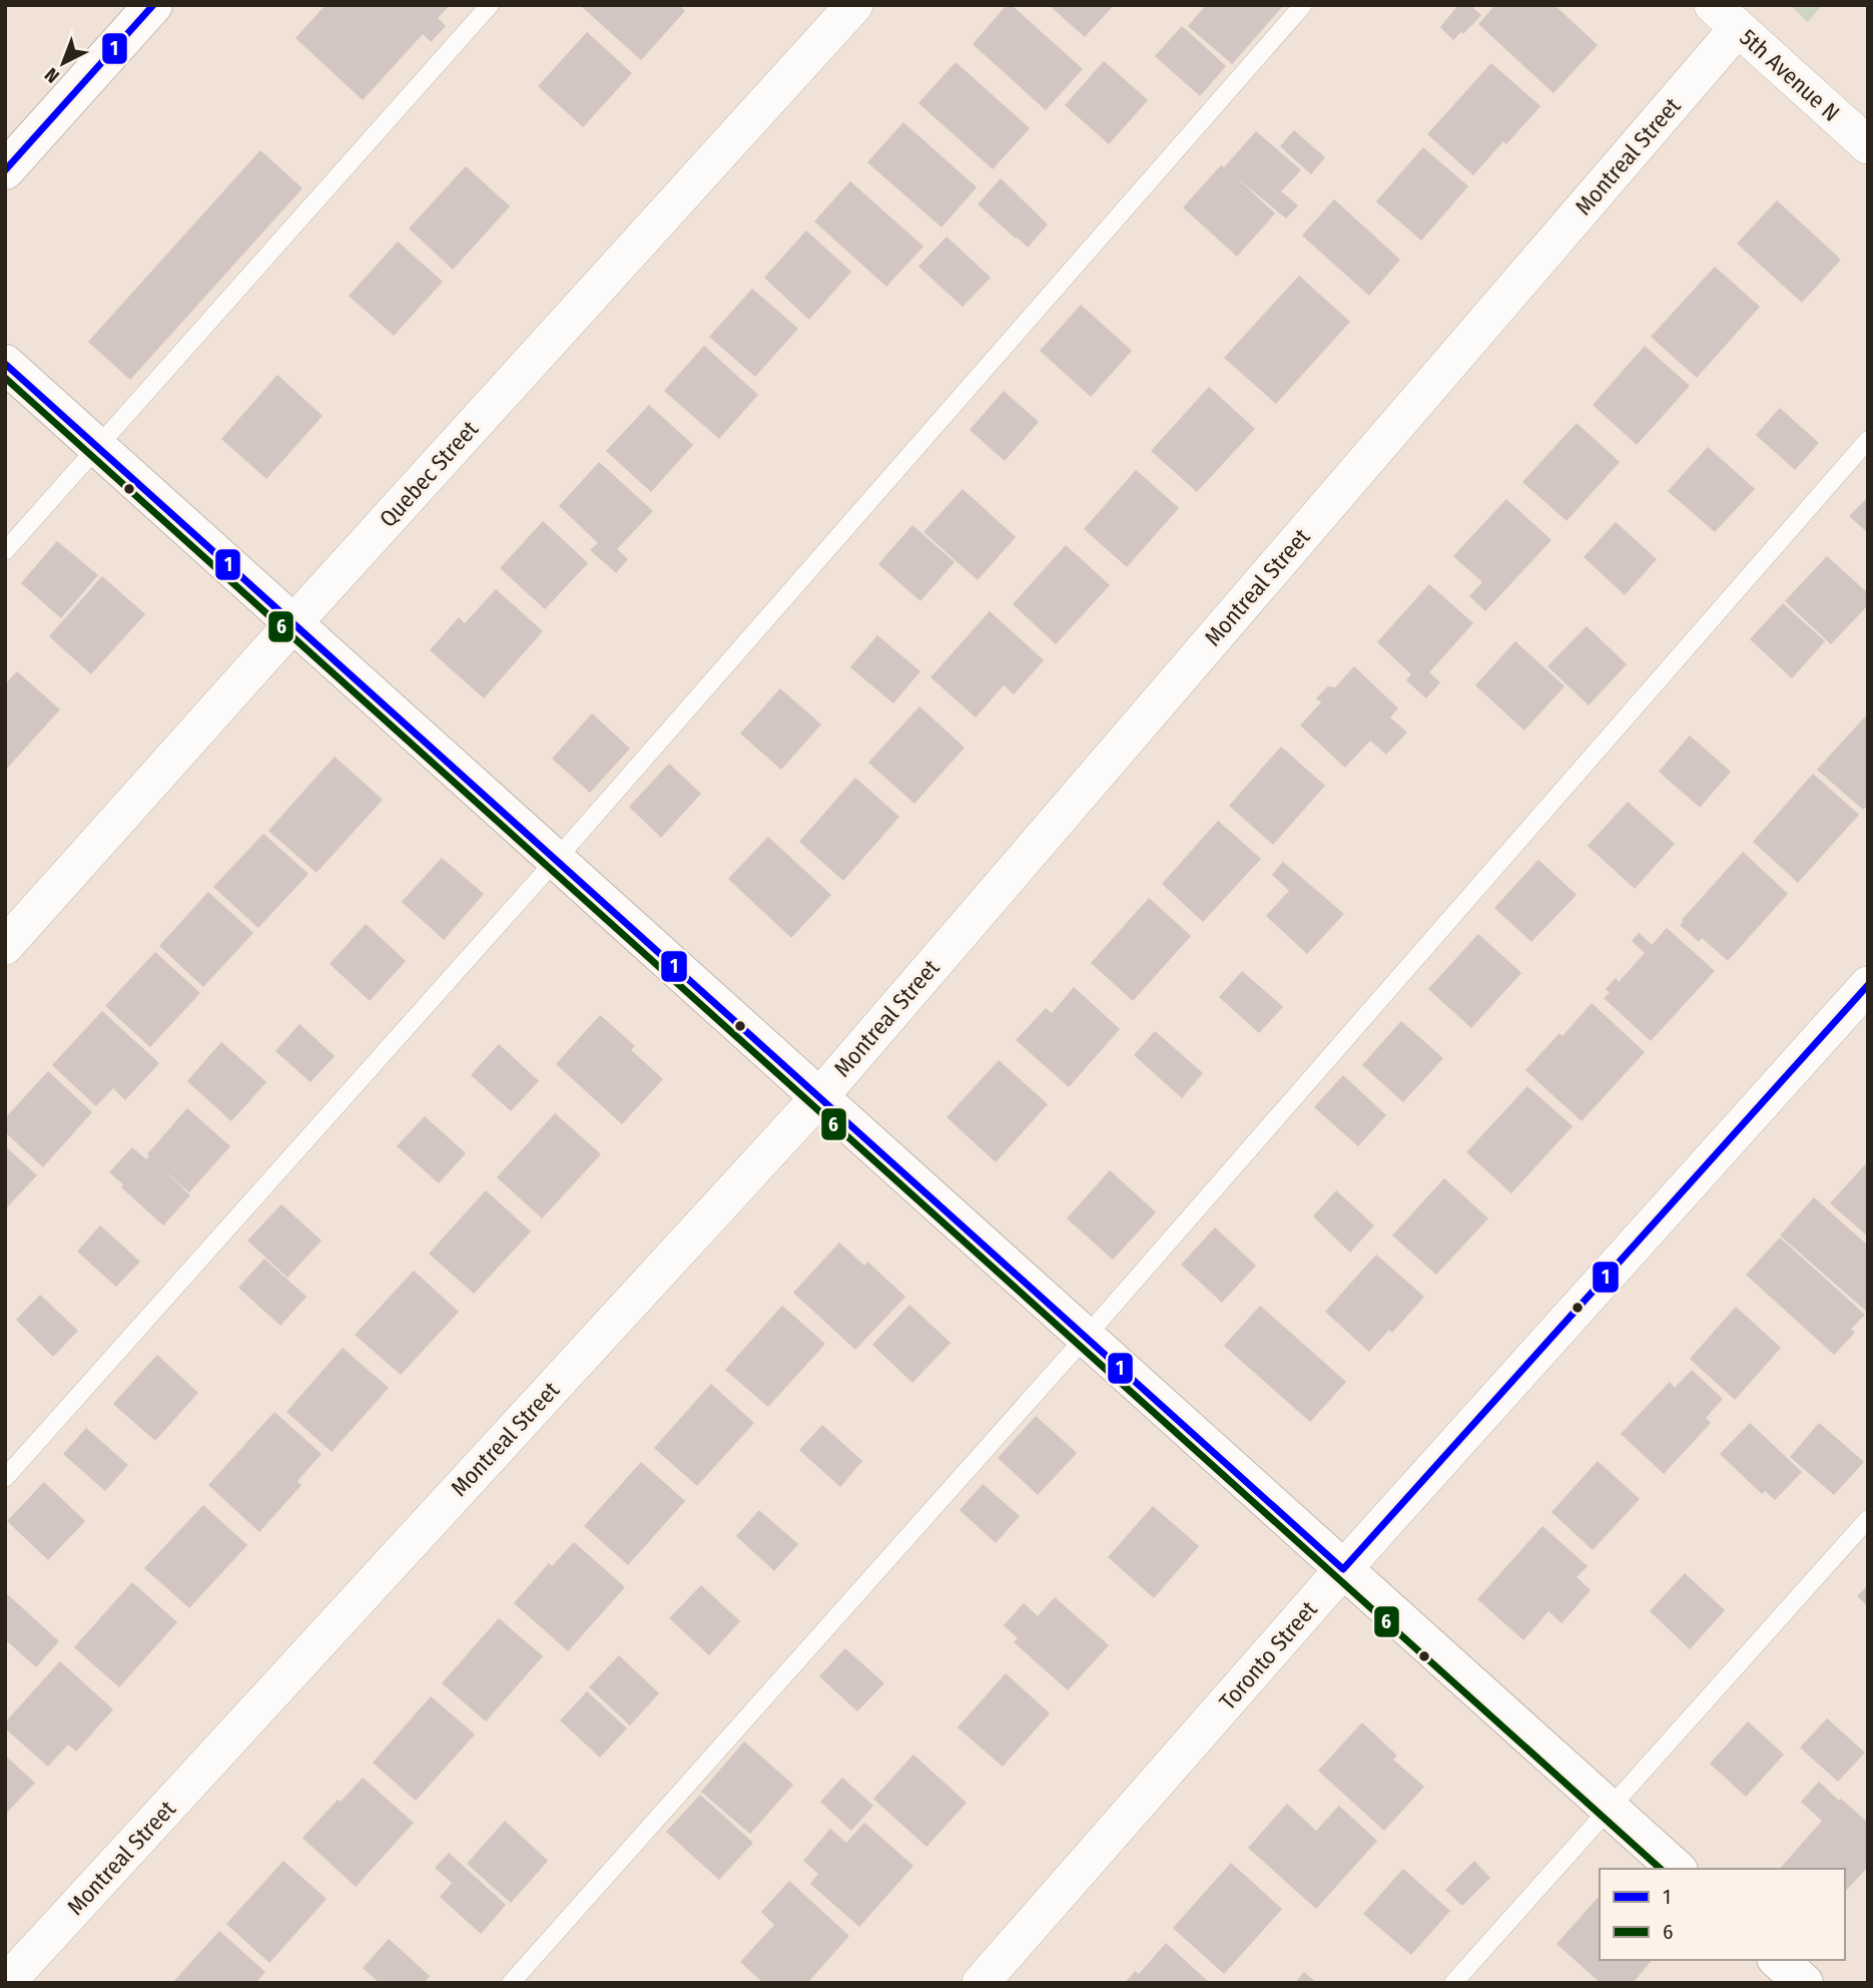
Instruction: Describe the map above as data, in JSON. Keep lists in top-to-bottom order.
{
  "streets": {
    "street": [
      "5th Avenue N",
      "Montreal Street",
      "Quebec Street",
      "Toronto Street"
    ]
  },
  "crossings": [
    ["5th Avenue N", "Montreal Street"]
  ],
  "lines": ["transit line 1", "transit line 6"],
  "legend": ["1", "6"],
  "north": "bottom left"
}
